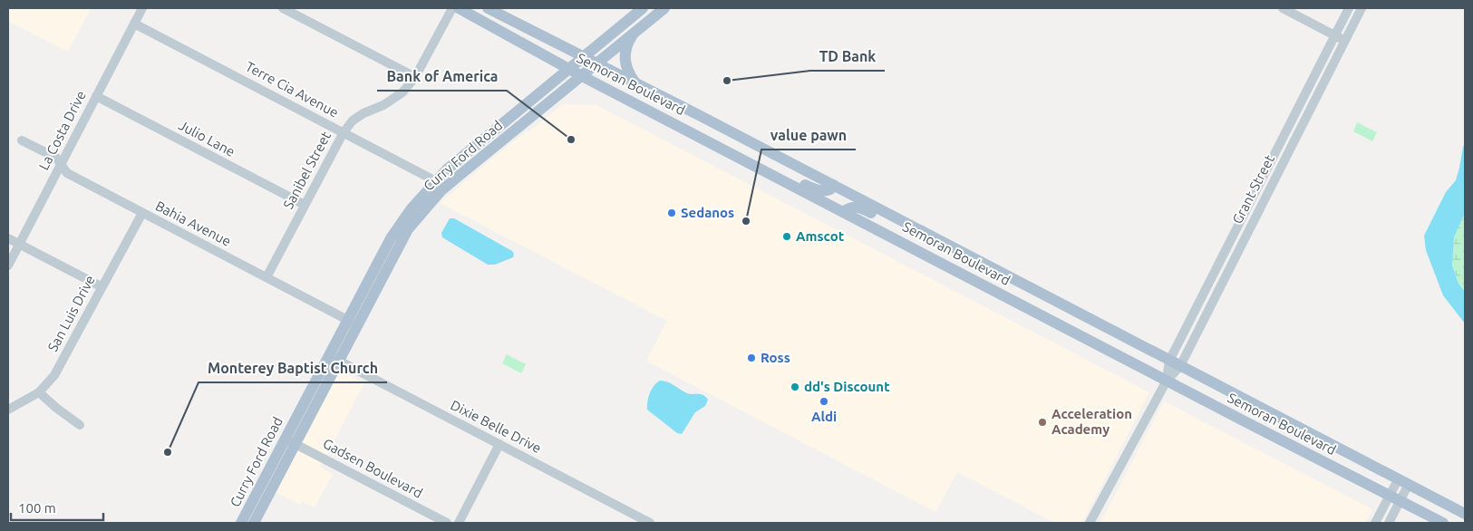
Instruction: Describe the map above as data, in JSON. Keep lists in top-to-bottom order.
{
  "streets": {
    "main road": ["Semoran Boulevard", "Curry Ford Road"],
    "street": [
      "Terre Cia Avenue",
      "La Costa Drive",
      "Julio Lane",
      "Sanibel Street",
      "Grant Street",
      "Bahia Avenue",
      "San Luis Drive",
      "Dixie Belle Drive",
      "Gadsen Boulevard"
    ]
  },
  "crossings": [
    ["Semoran Boulevard", "Curry Ford Road"],
    ["Semoran Boulevard", "Grant Street"],
    ["Terre Cia Avenue", "La Costa Drive"],
    ["Terre Cia Avenue", "Curry Ford Road"],
    ["Terre Cia Avenue", "Sanibel Street"],
    ["La Costa Drive", "Julio Lane"],
    ["La Costa Drive", "Bahia Avenue"],
    ["Julio Lane", "Sanibel Street"],
    ["Curry Ford Road", "Bahia Avenue"],
    ["Curry Ford Road", "Dixie Belle Drive"],
    ["Curry Ford Road", "Gadsen Boulevard"],
    ["Sanibel Street", "Bahia Avenue"],
    ["Bahia Avenue", "San Luis Drive"]
  ],
  "places": [
    "TD Bank",
    "Bank of America",
    "Sedanos",
    "value pawn",
    "Amscot",
    "Ross",
    "dd's Discount",
    "Aldi",
    "Acceleration Academy",
    "Monterey Baptist Church"
  ],
  "scale_bar": "100 m"
}
